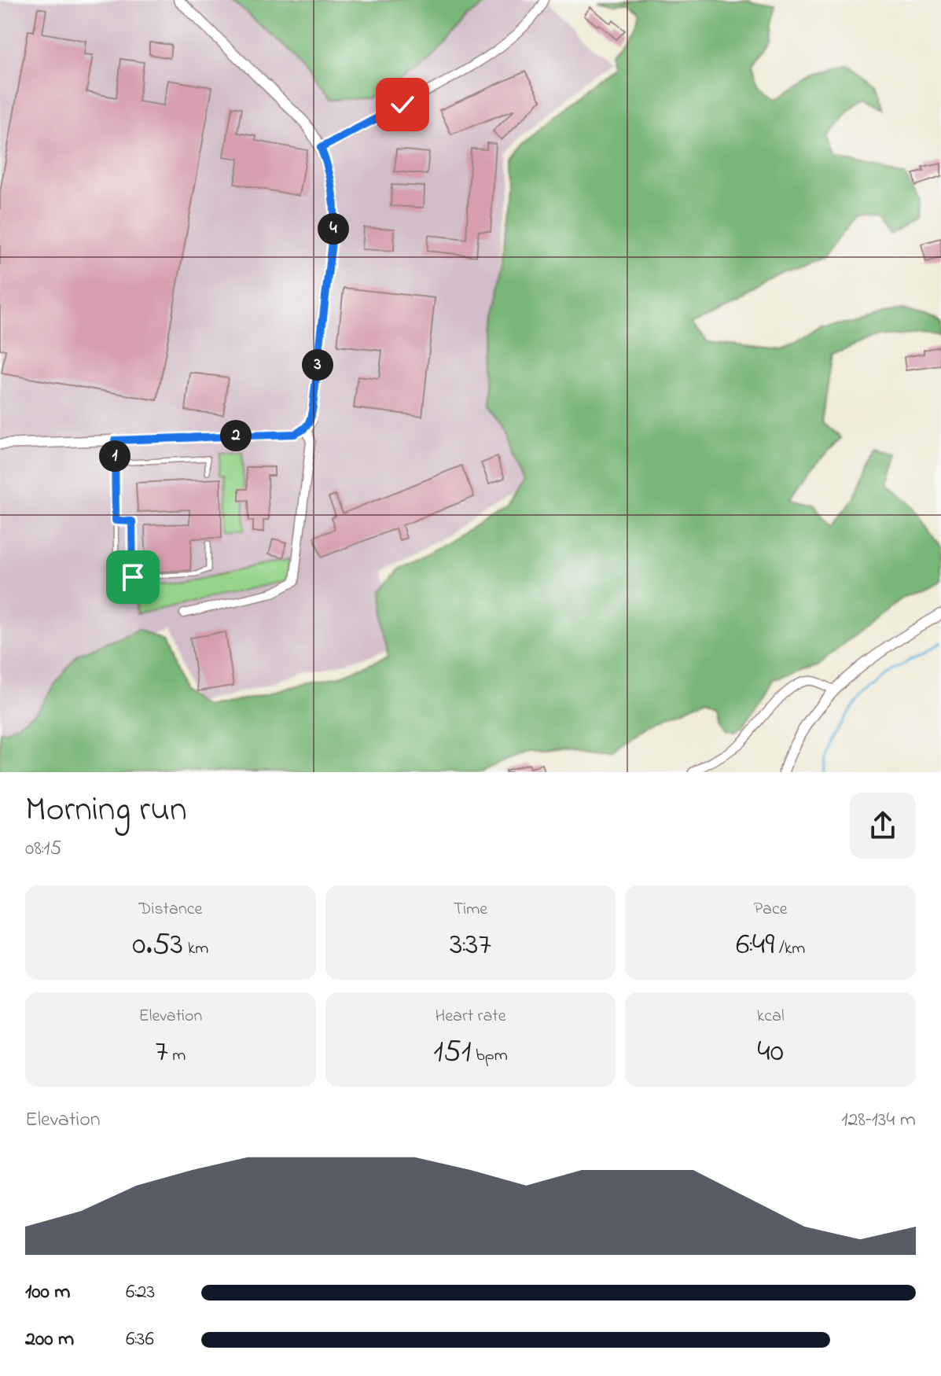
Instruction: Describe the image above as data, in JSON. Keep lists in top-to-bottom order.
{
  "page": {
    "pins": [
      "4",
      "3",
      "2",
      "1"
    ],
    "heading": ["Morning run", "08:15"],
    "stats": [
      ["Distance", "0.53 km"],
      ["Time", "3:37"],
      ["Pace", "6:49 /km"],
      ["Elevation", "7 m"],
      ["Heart rate", "151 bpm"],
      ["kcal", "40"]
    ],
    "chart": ["Elevation", "128–134 m"],
    "list": [
      {
        "name": "100 m",
        "note": "6:23"
      },
      {
        "name": "200 m",
        "note": "6:36"
      }
    ]
  }
}
